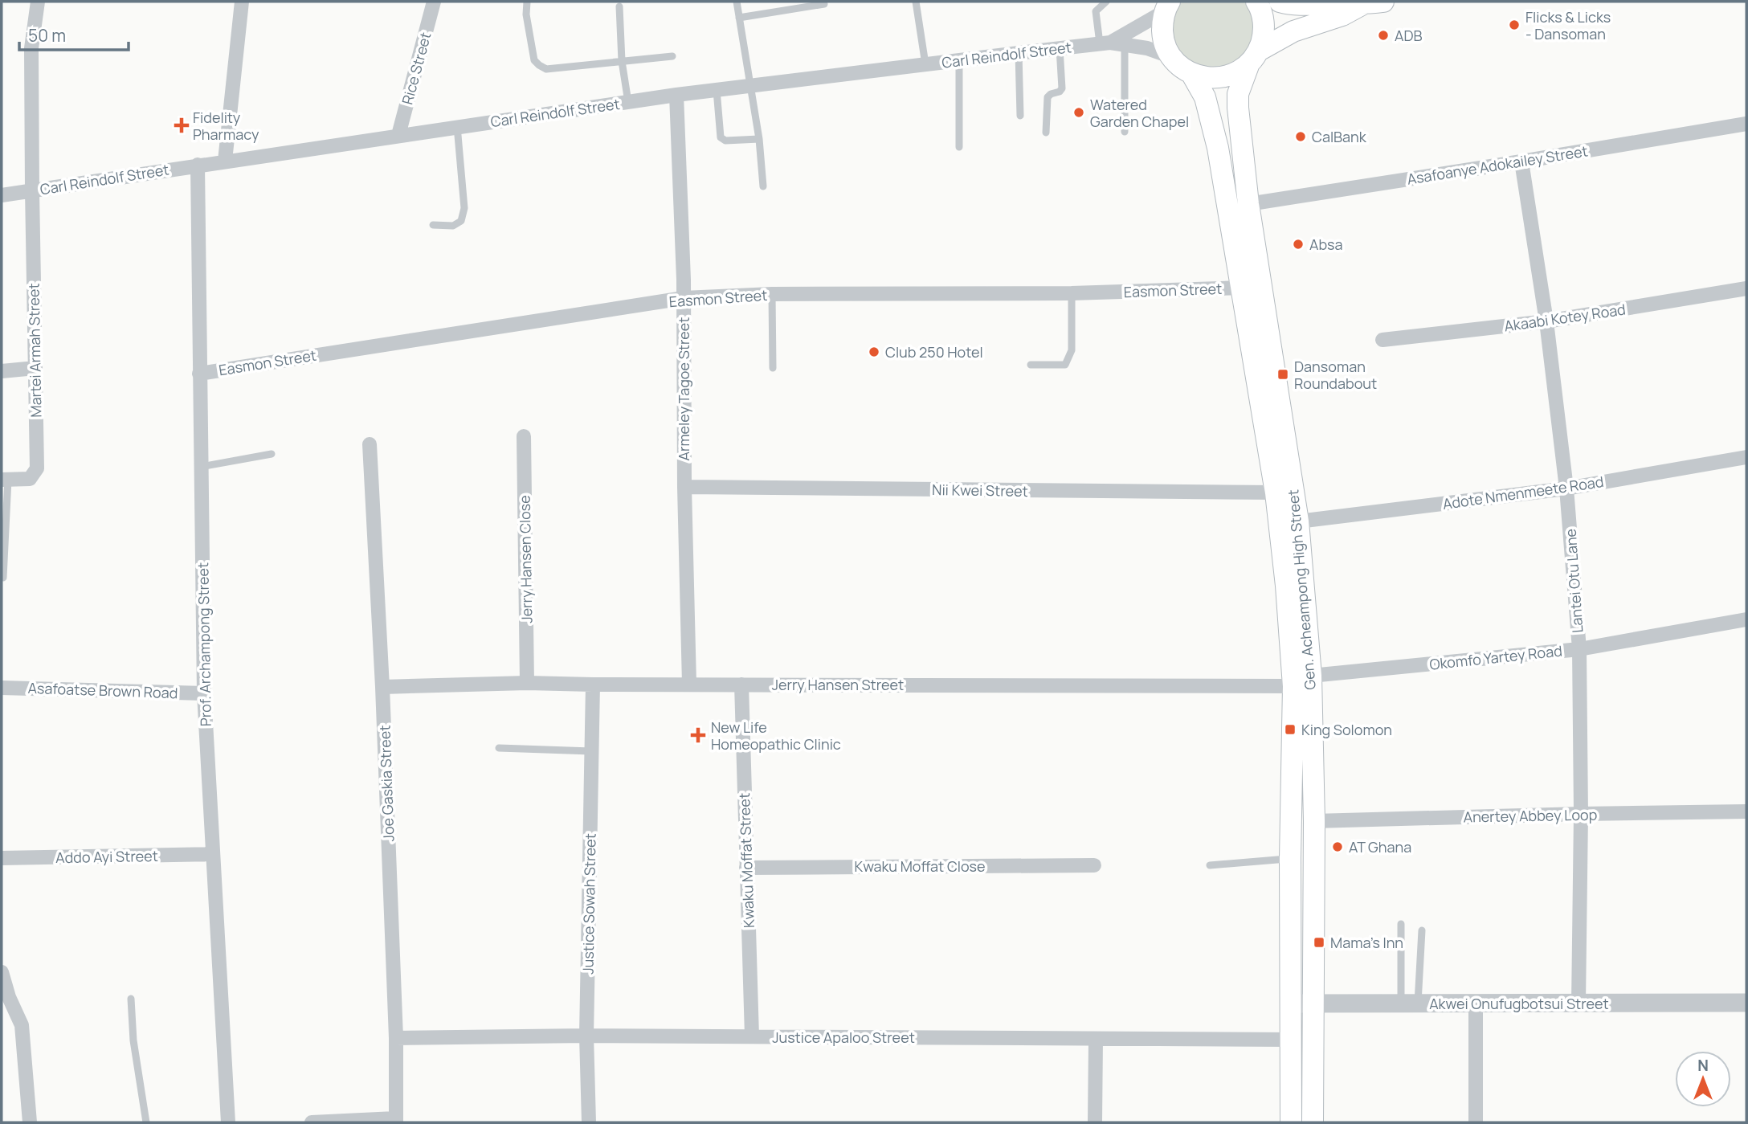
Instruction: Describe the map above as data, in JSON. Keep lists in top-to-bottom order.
{
  "streets": {
    "main road": ["Gen. Acheampong High Street"],
    "street": [
      "Carl Reindolf Street",
      "Rice Street",
      "Asafoanye Adokailey Street",
      "Easmon Street",
      "Akaabi Kotey Road",
      "Martei Armah Street",
      "Armeley Tagoe Street",
      "Nii Kwei Street",
      "Adote Nmenmeete Road",
      "Jerry Hansen Close",
      "Lantei Otu Lane",
      "Prof. Archampong Street",
      "Okomfo Yartey Road",
      "Jerry Hansen Street",
      "Asafoatse Brown Road",
      "Joe Gaskia Street",
      "Anertey Abbey Loop",
      "Addo Ayi Street",
      "Kwaku Moffat Street",
      "Kwaku Moffat Close",
      "Justice Sowah Street",
      "Akwei Onufugbotsui Street",
      "Justice Apaloo Street"
    ]
  },
  "crossings": [
    ["Carl Reindolf Street", "Rice Street"],
    ["Carl Reindolf Street", "Martei Armah Street"],
    ["Carl Reindolf Street", "Armeley Tagoe Street"],
    ["Carl Reindolf Street", "Prof. Archampong Street"],
    ["Asafoanye Adokailey Street", "Lantei Otu Lane"],
    ["Asafoanye Adokailey Street", "Gen. Acheampong High Street"],
    ["Easmon Street", "Armeley Tagoe Street"],
    ["Easmon Street", "Gen. Acheampong High Street"],
    ["Easmon Street", "Prof. Archampong Street"],
    ["Akaabi Kotey Road", "Lantei Otu Lane"],
    ["Armeley Tagoe Street", "Nii Kwei Street"],
    ["Armeley Tagoe Street", "Jerry Hansen Street"],
    ["Nii Kwei Street", "Gen. Acheampong High Street"],
    ["Adote Nmenmeete Road", "Lantei Otu Lane"],
    ["Adote Nmenmeete Road", "Gen. Acheampong High Street"],
    ["Jerry Hansen Close", "Jerry Hansen Street"],
    ["Lantei Otu Lane", "Okomfo Yartey Road"],
    ["Lantei Otu Lane", "Anertey Abbey Loop"],
    ["Lantei Otu Lane", "Akwei Onufugbotsui Street"],
    ["Gen. Acheampong High Street", "Okomfo Yartey Road"],
    ["Gen. Acheampong High Street", "Jerry Hansen Street"],
    ["Gen. Acheampong High Street", "Anertey Abbey Loop"],
    ["Gen. Acheampong High Street", "Akwei Onufugbotsui Street"],
    ["Gen. Acheampong High Street", "Justice Apaloo Street"],
    ["Prof. Archampong Street", "Asafoatse Brown Road"],
    ["Prof. Archampong Street", "Addo Ayi Street"],
    ["Okomfo Yartey Road", "Jerry Hansen Street"],
    ["Jerry Hansen Street", "Joe Gaskia Street"],
    ["Jerry Hansen Street", "Kwaku Moffat Street"],
    ["Jerry Hansen Street", "Justice Sowah Street"],
    ["Joe Gaskia Street", "Justice Apaloo Street"],
    ["Kwaku Moffat Street", "Kwaku Moffat Close"],
    ["Kwaku Moffat Street", "Justice Apaloo Street"],
    ["Justice Sowah Street", "Justice Apaloo Street"]
  ],
  "places": {
    "other": [
      "Flicks & Licks - Dansoman",
      "ADB",
      "Watered Garden Chapel",
      "CalBank",
      "Absa",
      "Club 250 Hotel",
      "AT Ghana"
    ],
    "health": ["Fidelity Pharmacy", "New Life Homeopathic Clinic"],
    "transit": ["Dansoman Roundabout", "King Solomon", "Mama's Inn"]
  },
  "scale_bar": "50 m",
  "north": "top"
}
